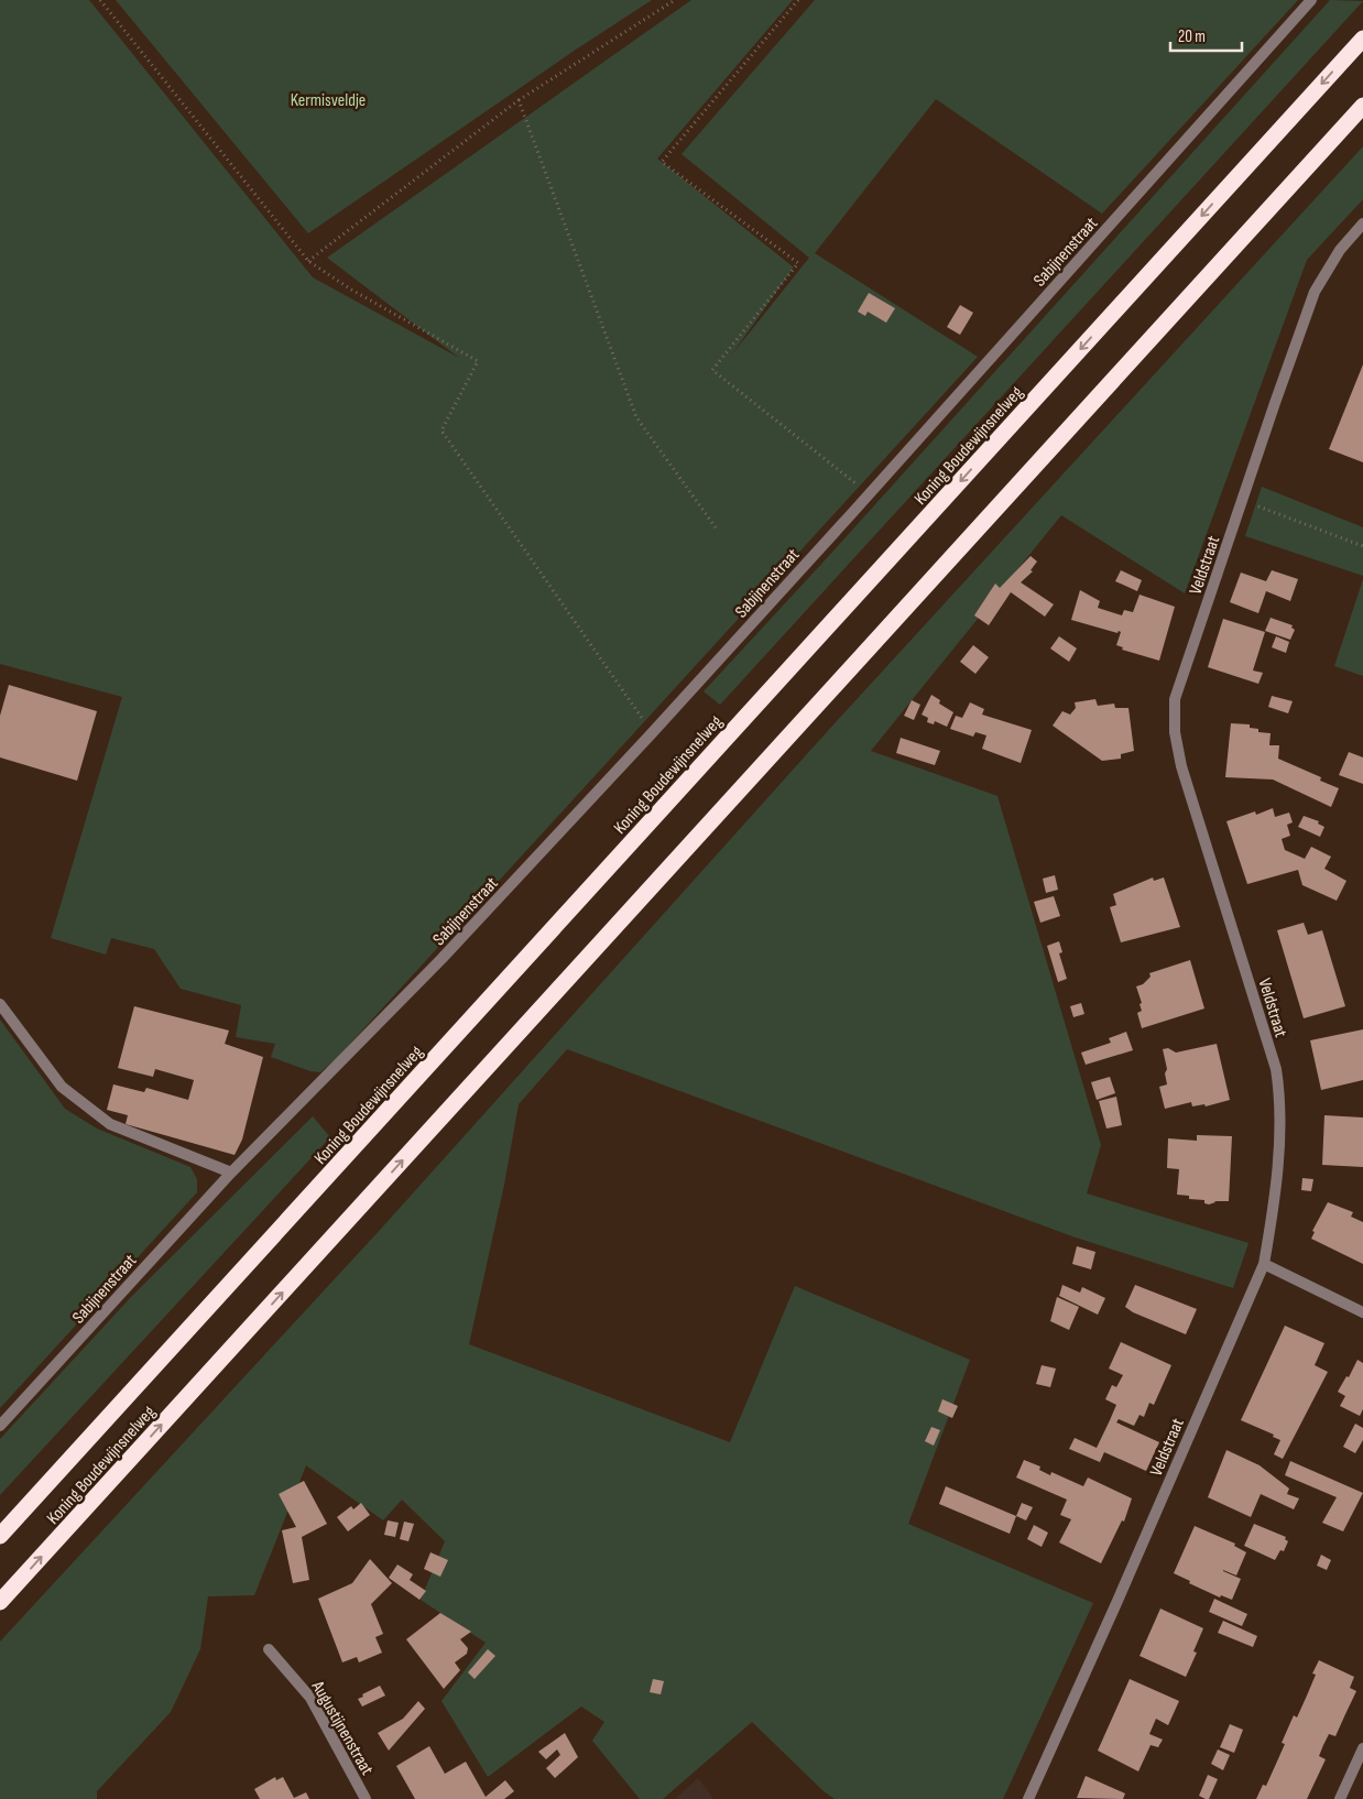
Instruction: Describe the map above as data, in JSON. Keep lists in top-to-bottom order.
{
  "streets": {
    "highway": ["Koning Boudewijnsnelweg"],
    "street": ["Sabijnenstraat", "Veldstraat", "Augustijnenstraat"]
  },
  "parks": ["Kermisveldje"],
  "scale_bar": "20 m"
}
